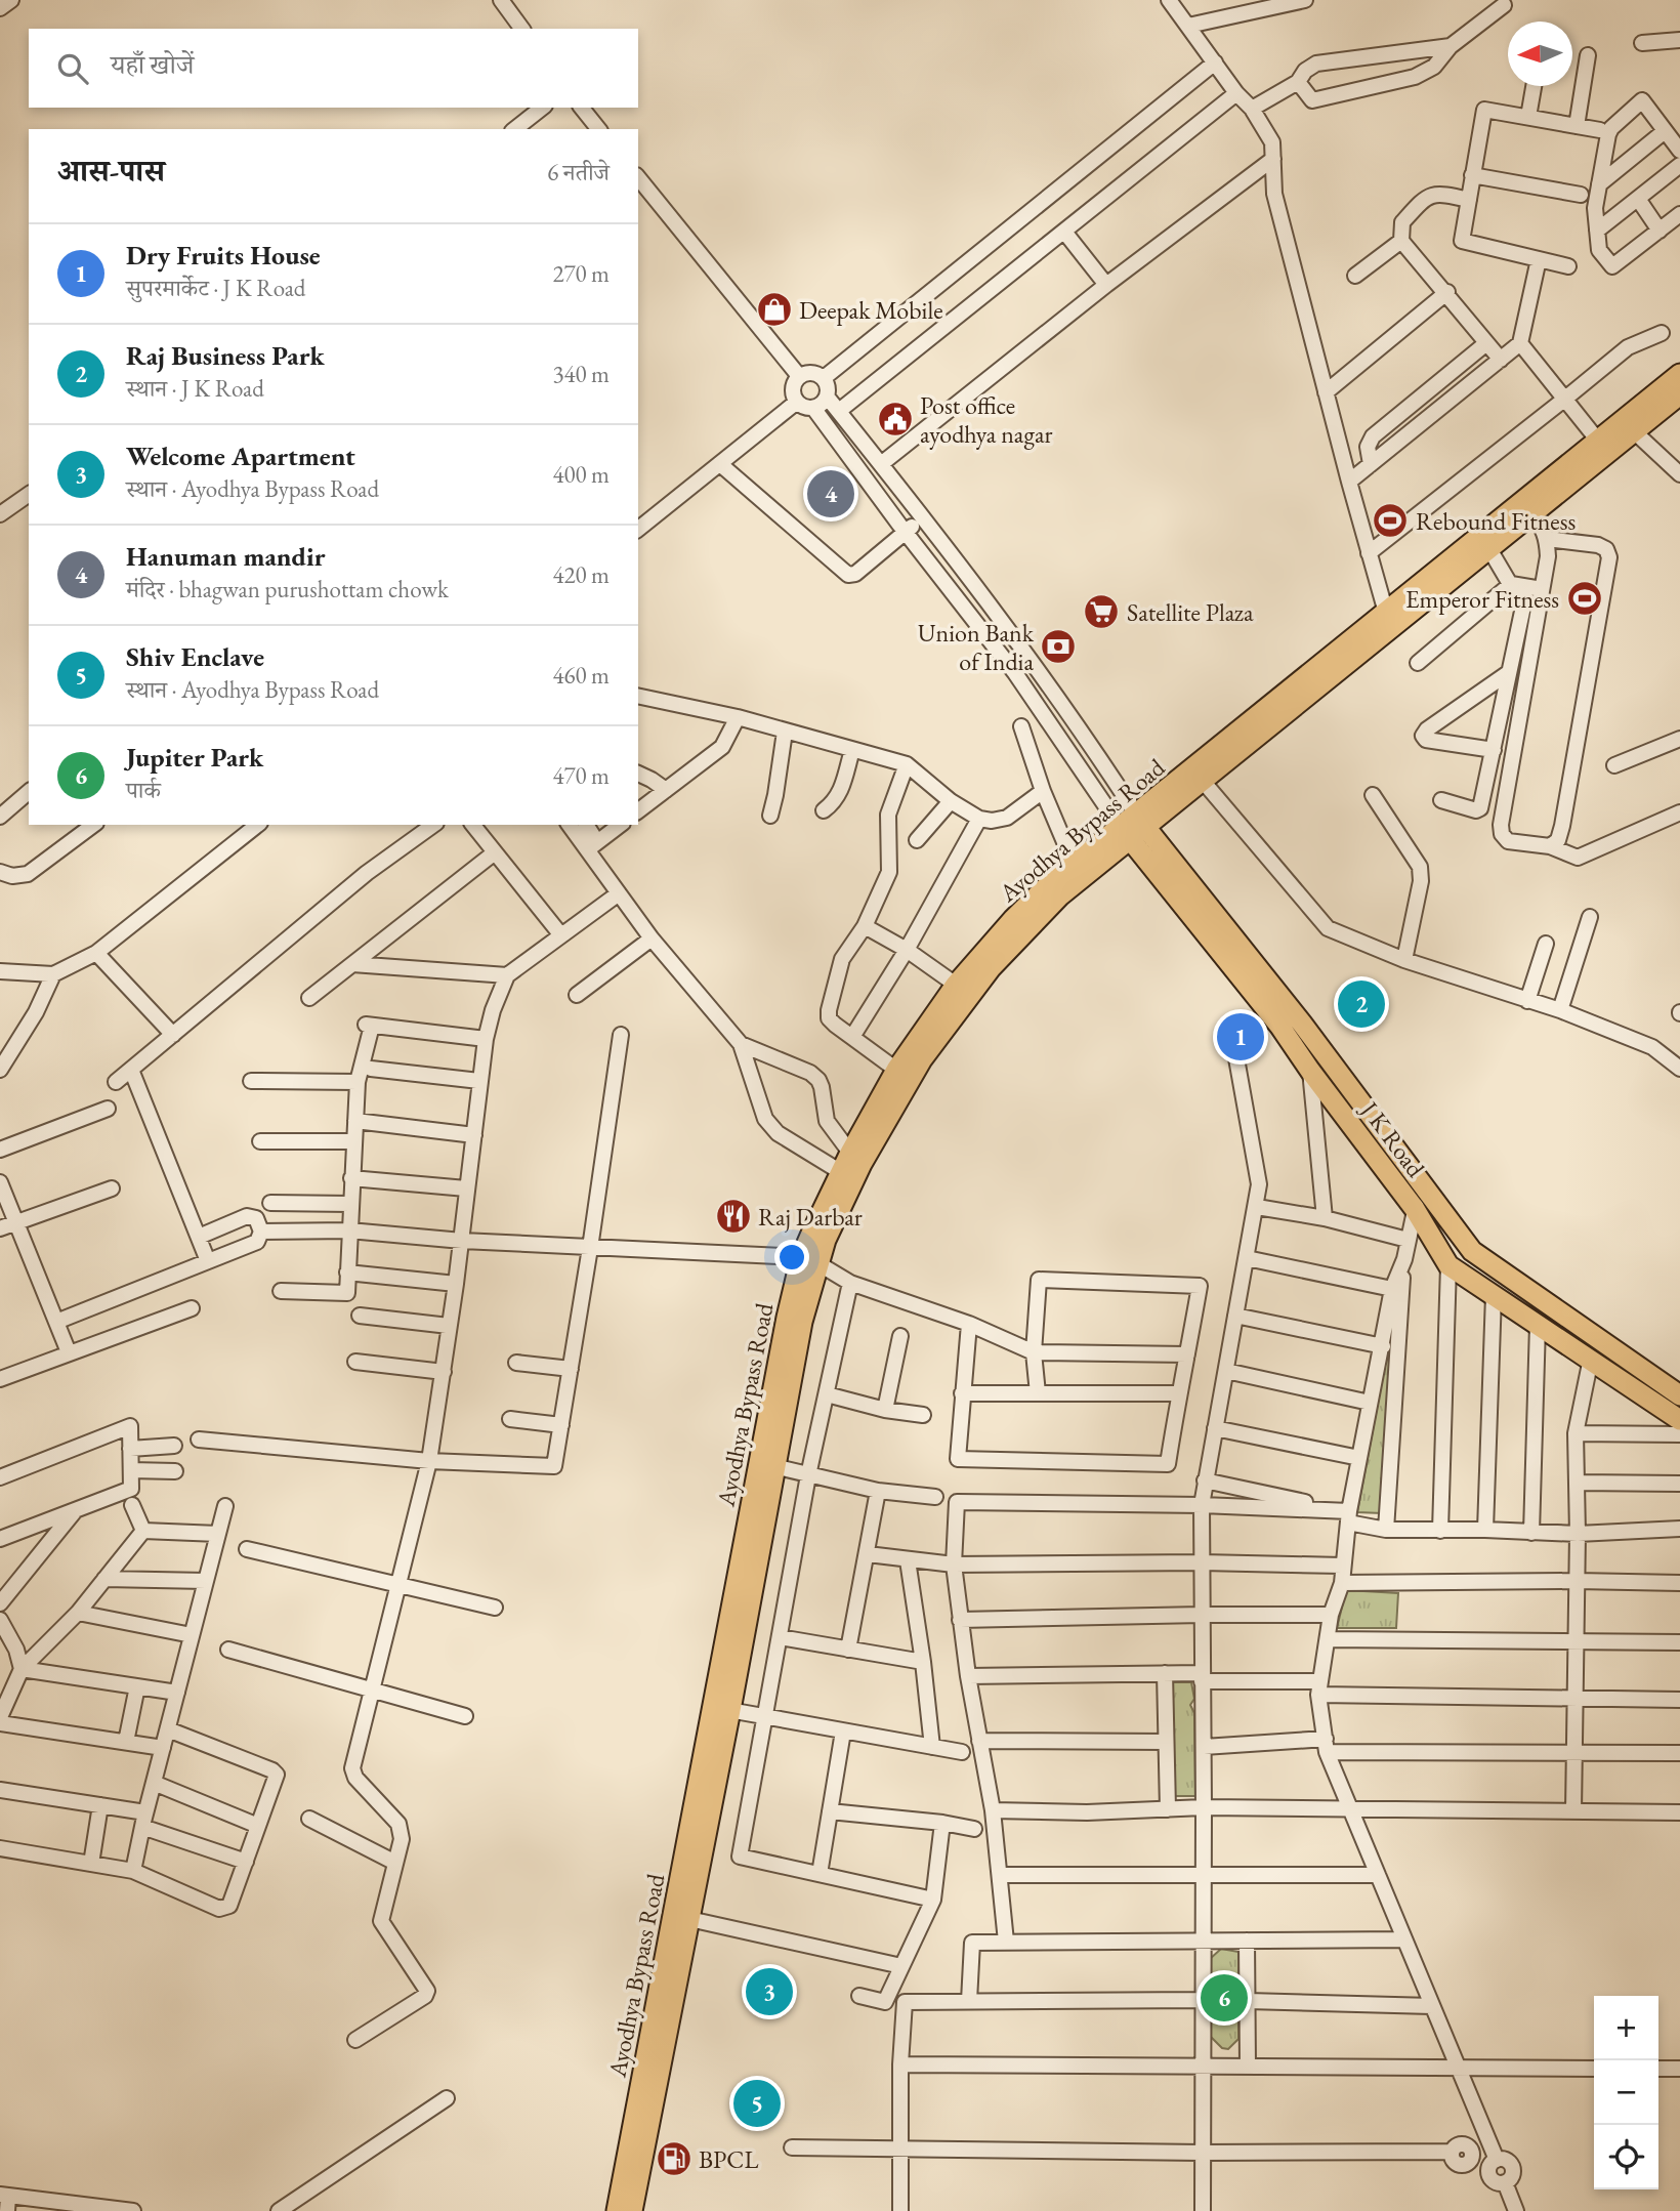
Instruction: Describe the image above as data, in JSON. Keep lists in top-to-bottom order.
{
  "streets": {
    "main road": ["Ayodhya Bypass Road", "J K Road"]
  },
  "crossings": [
    ["Ayodhya Bypass Road", "J K Road"]
  ],
  "places": {
    "shop": ["Deepak Mobile"],
    "public building": ["Post office ayodhya nagar"],
    "sports": ["Rebound Fitness", "Emperor Fitness"],
    "supermarket": ["Satellite Plaza"],
    "bank": ["Union Bank of India"],
    "restaurant": ["Raj Darbar"],
    "fuel station": ["BPCL"]
  },
  "north": "left",
  "page": {
    "search": "यहाँ खोजें",
    "heading": ["आस-पास", "6 नतीजे"],
    "list": [
      {
        "mark": "1",
        "name": "Dry Fruits House",
        "note": "सुपरमार्केट · J K Road",
        "value": "270 m"
      },
      {
        "mark": "2",
        "name": "Raj Business Park",
        "note": "स्थान · J K Road",
        "value": "340 m"
      },
      {
        "mark": "3",
        "name": "Welcome Apartment",
        "note": "स्थान · Ayodhya Bypass Road",
        "value": "400 m"
      },
      {
        "mark": "4",
        "name": "Hanuman mandir",
        "note": "मंदिर · bhagwan purushottam chowk",
        "value": "420 m"
      },
      {
        "mark": "5",
        "name": "Shiv Enclave",
        "note": "स्थान · Ayodhya Bypass Road",
        "value": "460 m"
      },
      {
        "mark": "6",
        "name": "Jupiter Park",
        "note": "पार्क",
        "value": "470 m"
      }
    ],
    "pins": [
      "4",
      "2",
      "1",
      "3",
      "6",
      "5"
    ],
    "map_buttons": ["+", "−"]
  }
}
